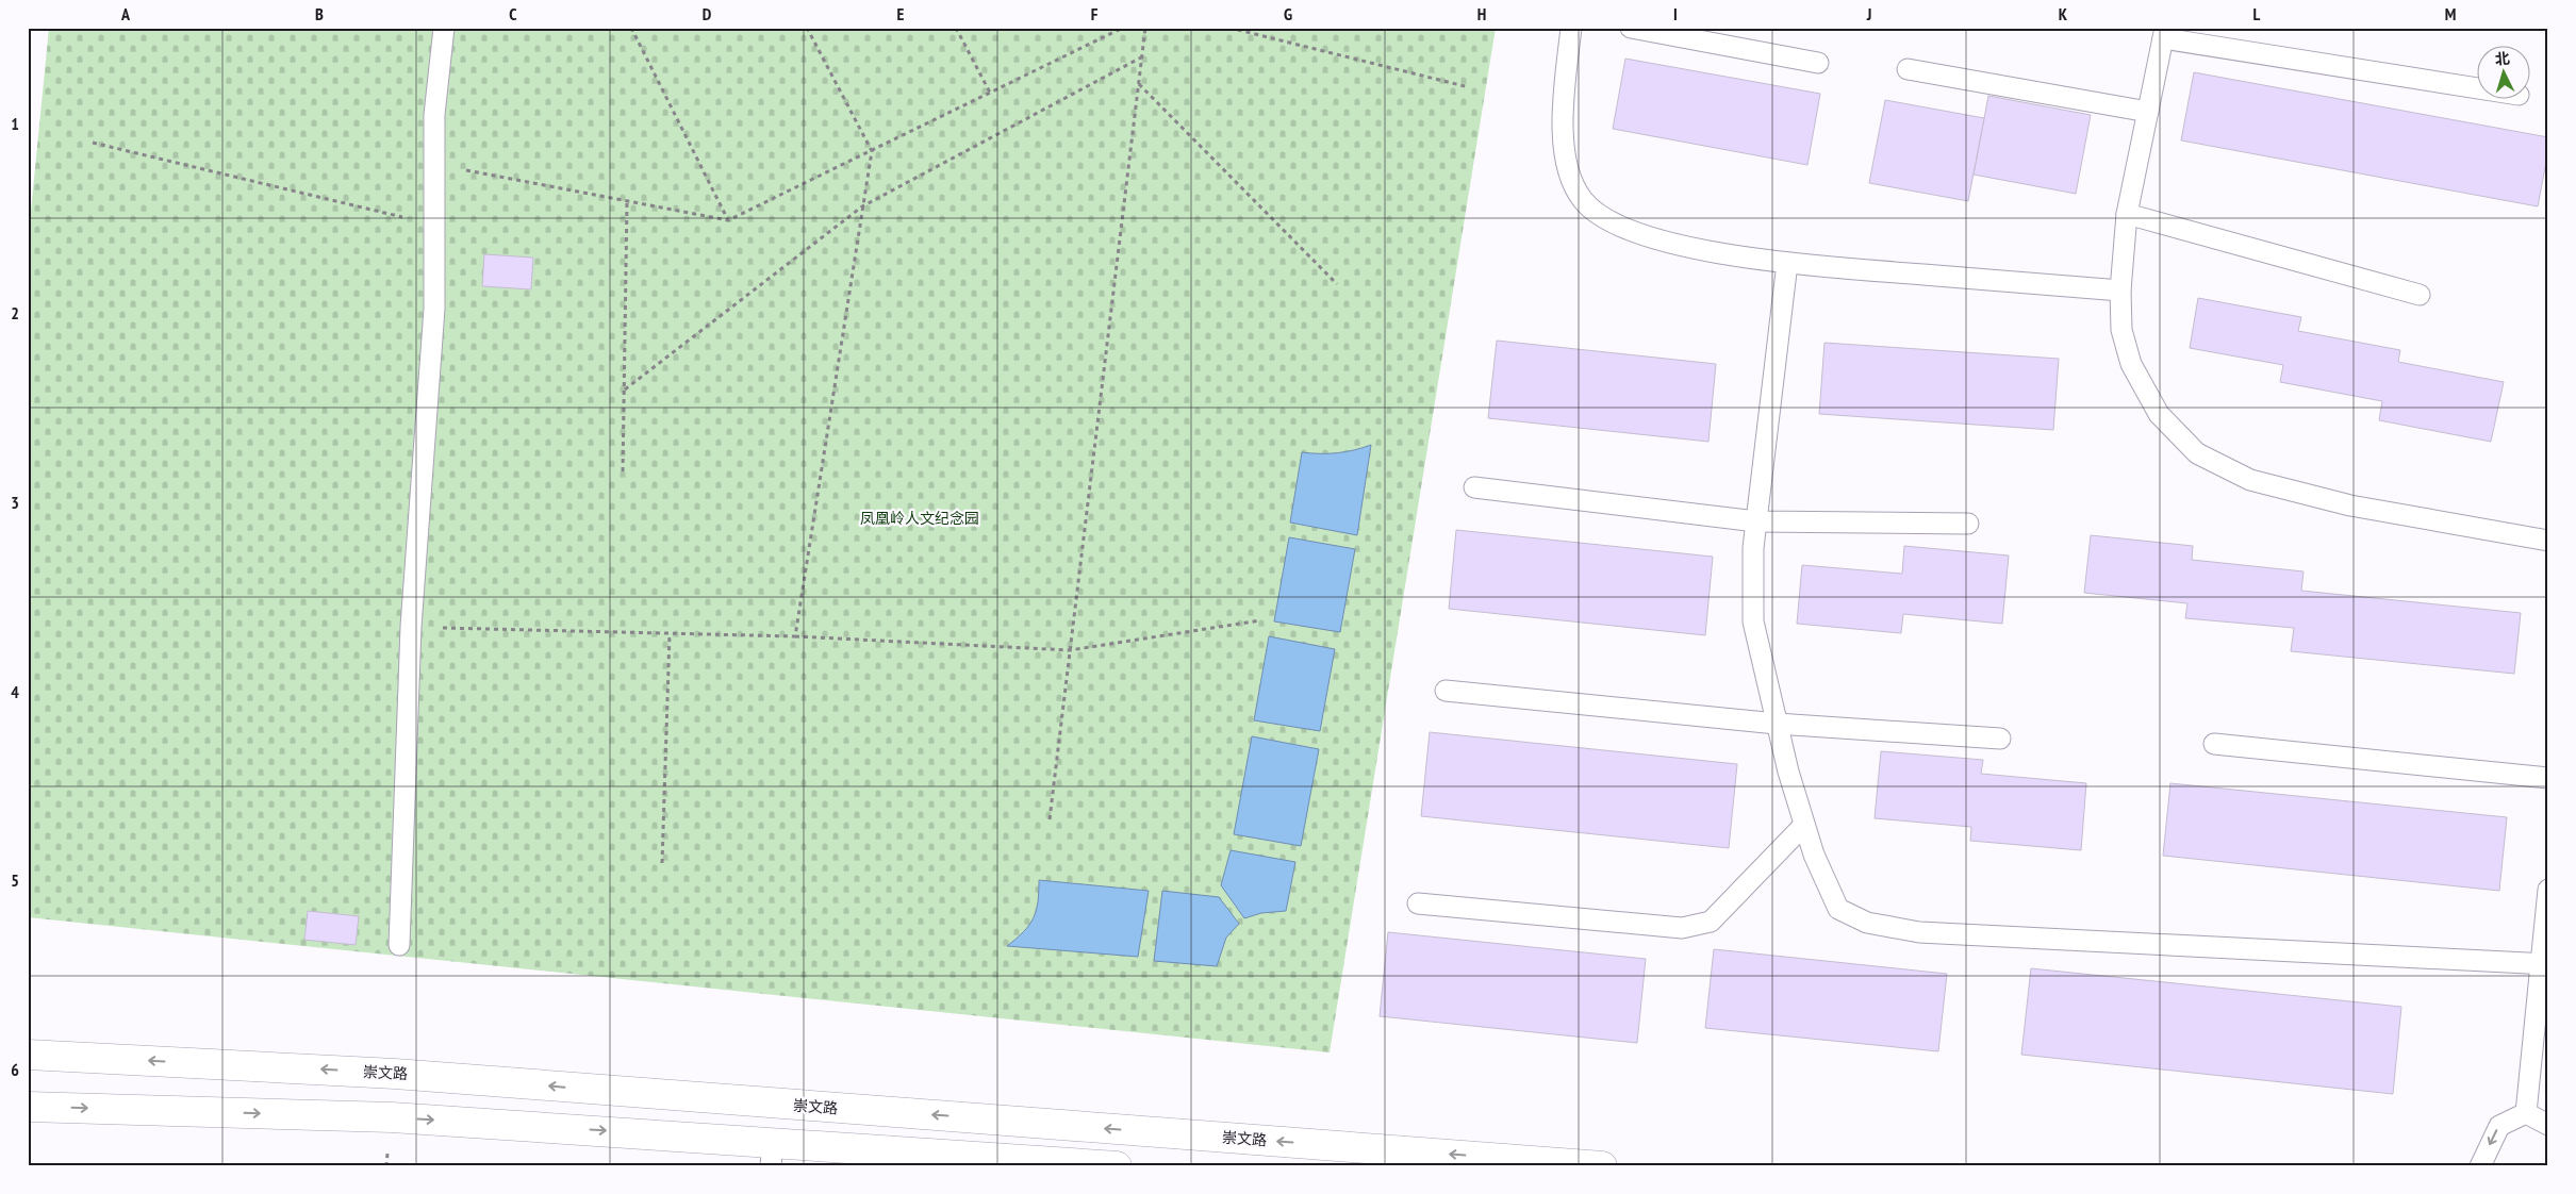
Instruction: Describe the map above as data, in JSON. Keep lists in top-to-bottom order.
{
  "streets": {
    "street": ["崇文路"]
  },
  "parks": ["凤凰岭人文纪念园"],
  "north": "top",
  "grid": {
    "columns": [
      "A",
      "B",
      "C",
      "D",
      "E",
      "F",
      "G",
      "H",
      "I",
      "J",
      "K",
      "L",
      "M"
    ],
    "rows": [
      "1",
      "2",
      "3",
      "4",
      "5",
      "6"
    ]
  }
}
